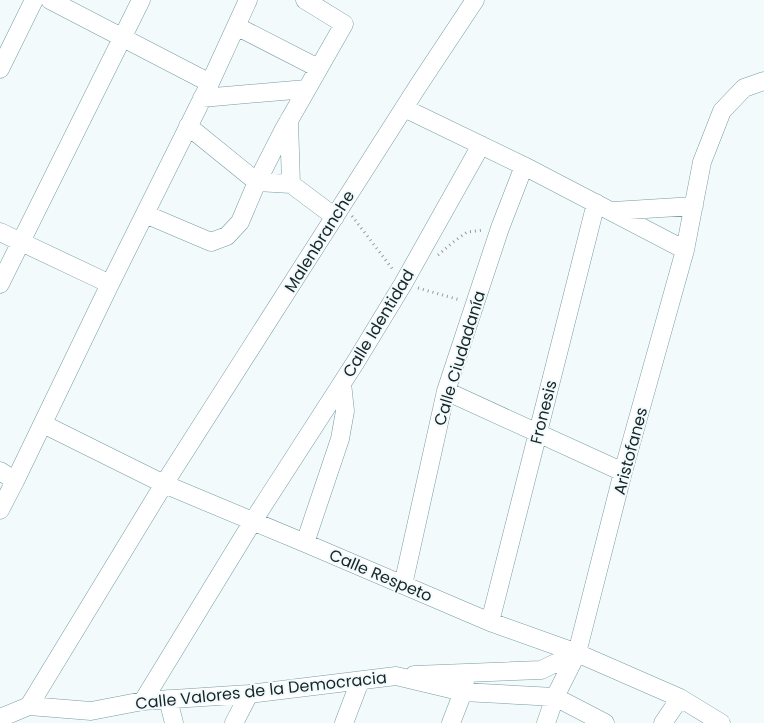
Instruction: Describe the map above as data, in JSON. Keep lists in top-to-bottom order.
{
  "streets": {
    "street": [
      "Malenbranche",
      "Calle Identidad",
      "Calle Ciudadanía",
      "Fronesis",
      "Aristofanes",
      "Calle Respeto",
      "Calle Valores de la Democracia"
    ]
  },
  "crossings": [
    ["Malenbranche", "Calle Respeto"],
    ["Malenbranche", "Calle Valores de la Democracia"],
    ["Calle Identidad", "Calle Respeto"],
    ["Calle Ciudadanía", "Calle Respeto"],
    ["Fronesis", "Calle Respeto"],
    ["Aristofanes", "Calle Respeto"],
    ["Aristofanes", "Calle Valores de la Democracia"]
  ]
}
